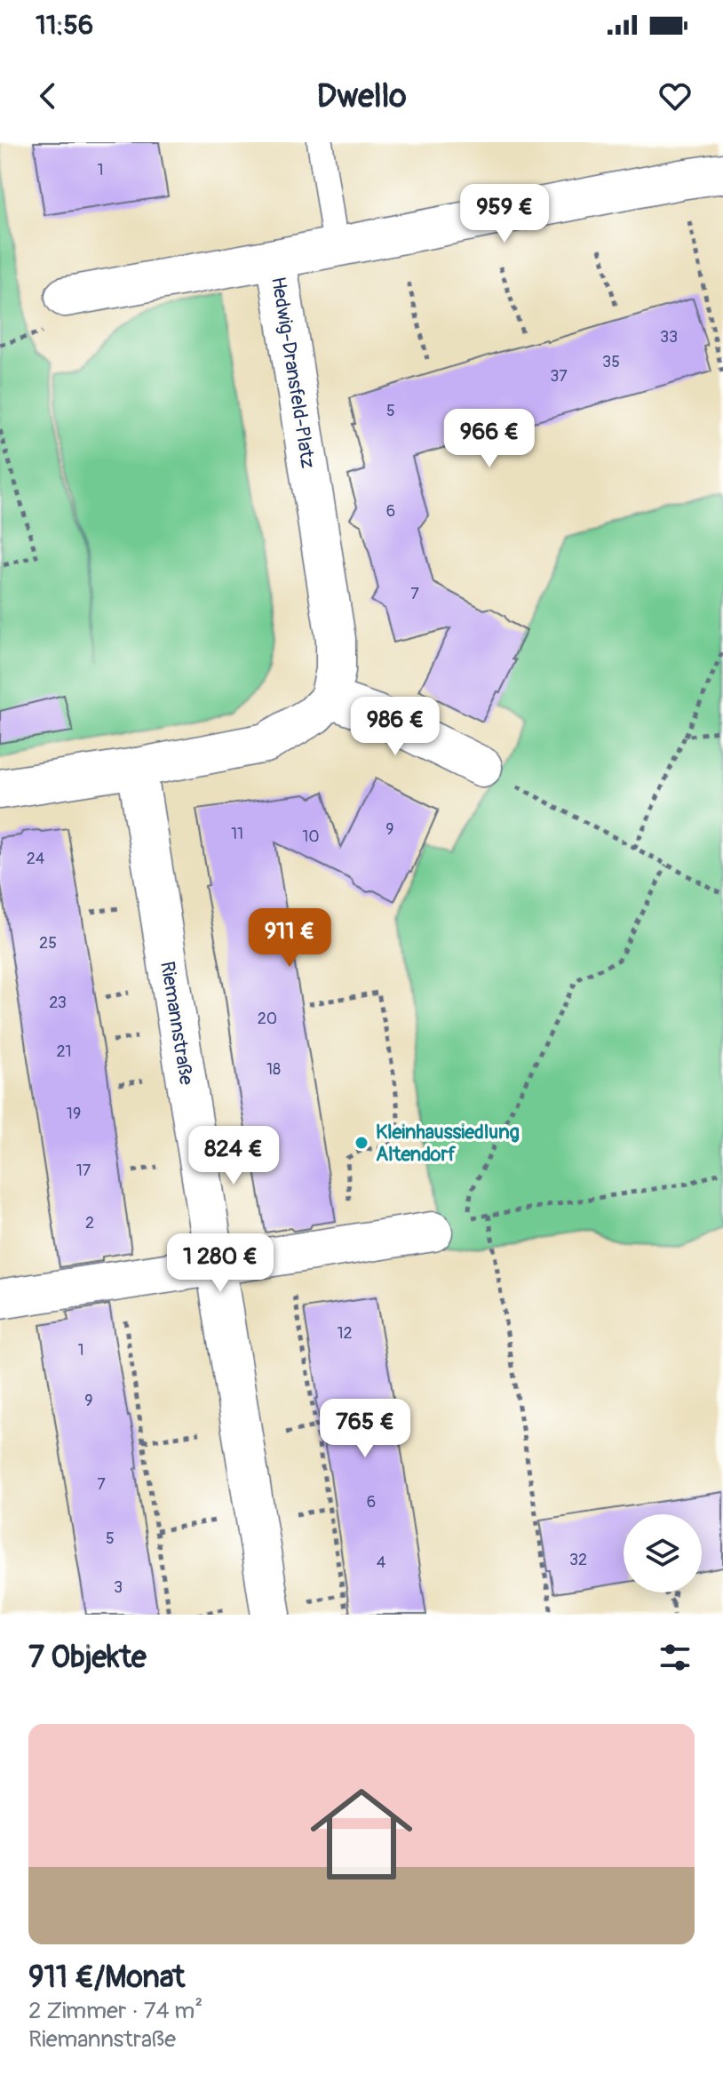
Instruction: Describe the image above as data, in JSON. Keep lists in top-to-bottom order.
{
  "streets": {
    "street": ["Hedwig-Dransfeld-Platz", "Riemannstraße"]
  },
  "places": ["Kleinhaussiedlung Altendorf"],
  "house_numbers": [
    "1",
    "33",
    "35",
    "37",
    "5",
    "6",
    "7",
    "9",
    "11",
    "10",
    "24",
    "25",
    "23",
    "20",
    "21",
    "18",
    "19",
    "17",
    "2",
    "12",
    "1",
    "9",
    "7",
    "6",
    "5",
    "32",
    "4",
    "3"
  ],
  "page": {
    "status": "11:56",
    "header": "Dwello",
    "price": [
      "959 €",
      "966 €",
      "986 €",
      "911 €",
      "824 €",
      "1 280 €",
      "765 €"
    ],
    "heading": "7 Objekte",
    "list": [
      {
        "name": "911 €/Monat",
        "note": "2 Zimmer · 74 m² · Riemannstraße"
      }
    ]
  }
}
